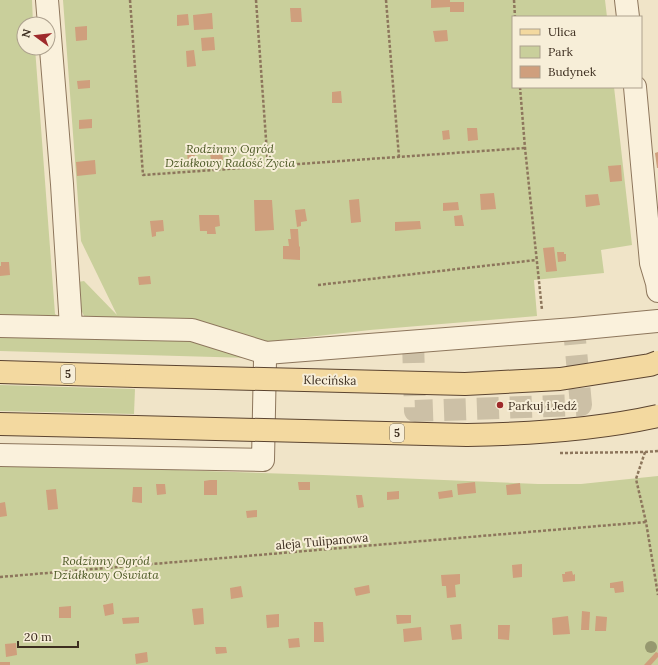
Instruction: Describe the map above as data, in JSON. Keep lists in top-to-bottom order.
{
  "streets": {
    "main road": ["5", "Klecińska"],
    "path": ["aleja Tulipanowa"]
  },
  "parks": ["Rodzinny Ogród Działkowy Radość Życia", "Rodzinny Ogród Działkowy Oświata"],
  "places": ["Parkuj i Jedź"],
  "legend": ["Ulica", "Park", "Budynek"],
  "scale_bar": "20 m",
  "north": "left"
}
